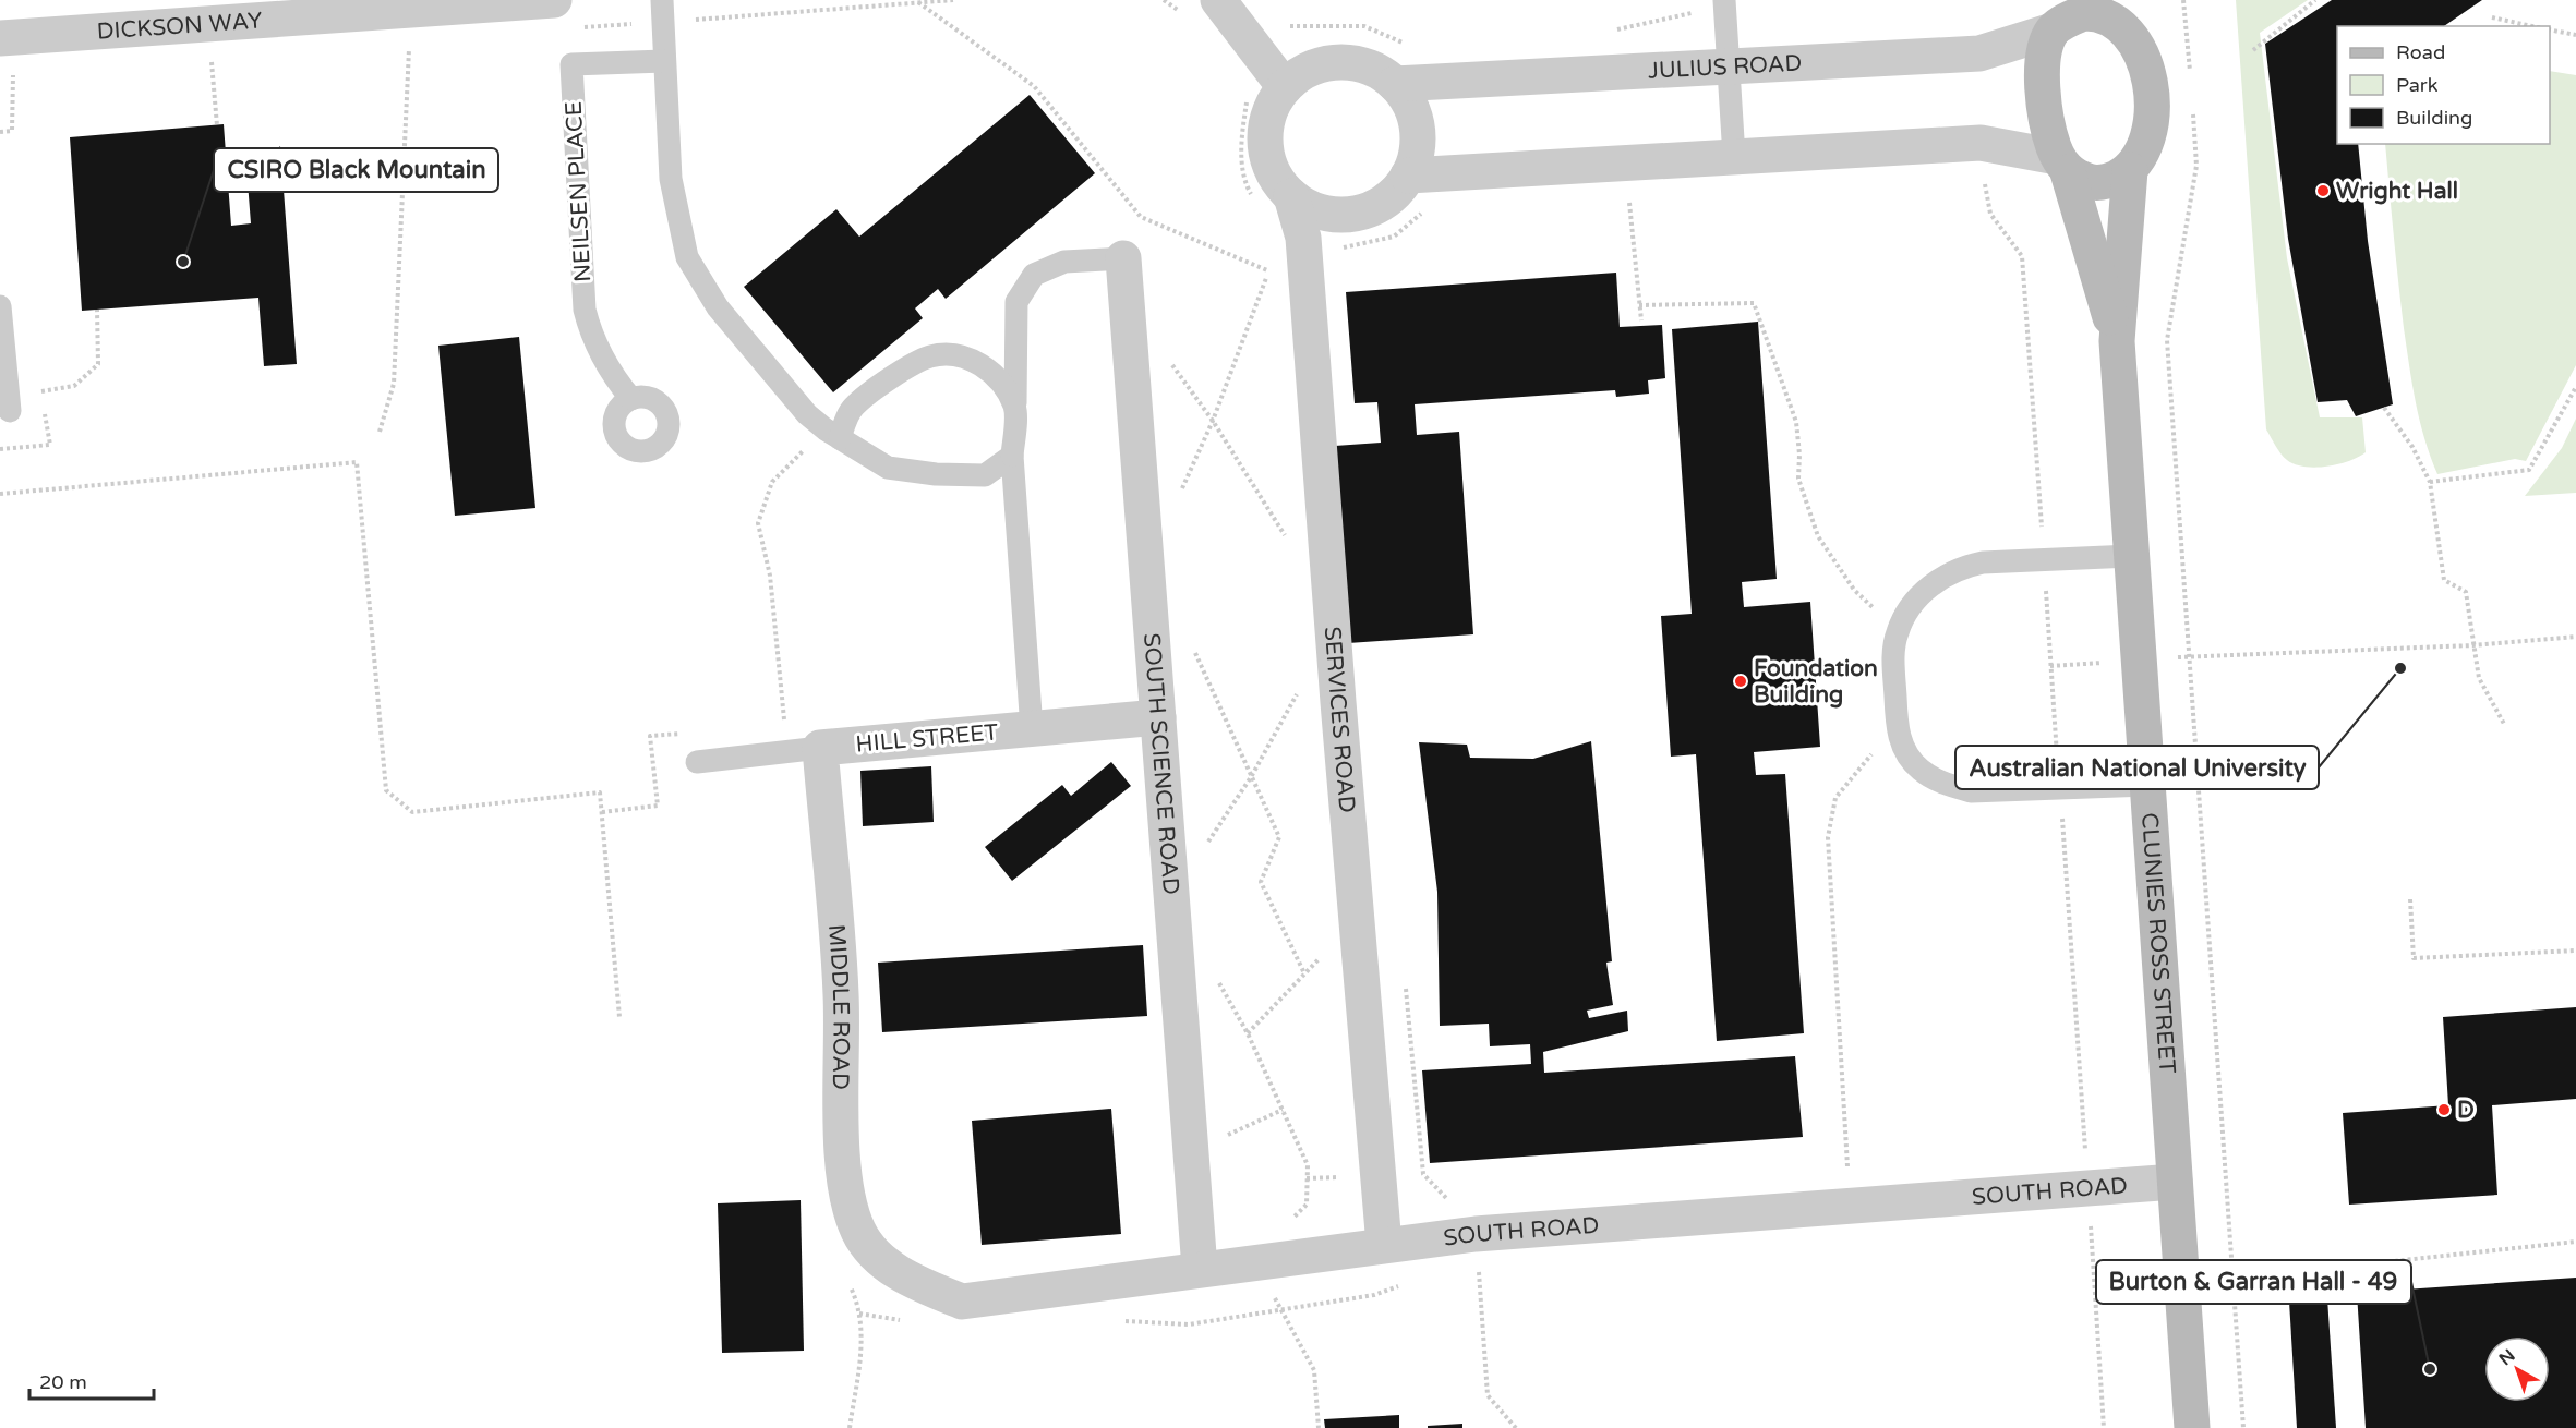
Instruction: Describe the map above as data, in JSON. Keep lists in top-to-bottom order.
{
  "streets": {
    "street": [
      "DICKSON WAY",
      "JULIUS ROAD",
      "SERVICES ROAD",
      "HILL STREET",
      "SOUTH SCIENCE ROAD",
      "CLUNIES ROSS STREET",
      "MIDDLE ROAD",
      "SOUTH ROAD"
    ],
    "lane": ["NEILSEN PLACE"]
  },
  "crossings": [
    ["JULIUS ROAD", "SERVICES ROAD"],
    ["JULIUS ROAD", "CLUNIES ROSS STREET"],
    ["SERVICES ROAD", "SOUTH ROAD"],
    ["HILL STREET", "SOUTH SCIENCE ROAD"],
    ["HILL STREET", "MIDDLE ROAD"],
    ["SOUTH SCIENCE ROAD", "SOUTH ROAD"],
    ["CLUNIES ROSS STREET", "SOUTH ROAD"],
    ["MIDDLE ROAD", "SOUTH ROAD"]
  ],
  "places": [
    "Wright Hall",
    "CSIRO Black Mountain",
    "Australian National University",
    "Foundation Building",
    "D",
    "Burton & Garran Hall - 49"
  ],
  "legend": ["Road", "Park", "Building"],
  "scale_bar": "20 m",
  "north": "top left"
}
